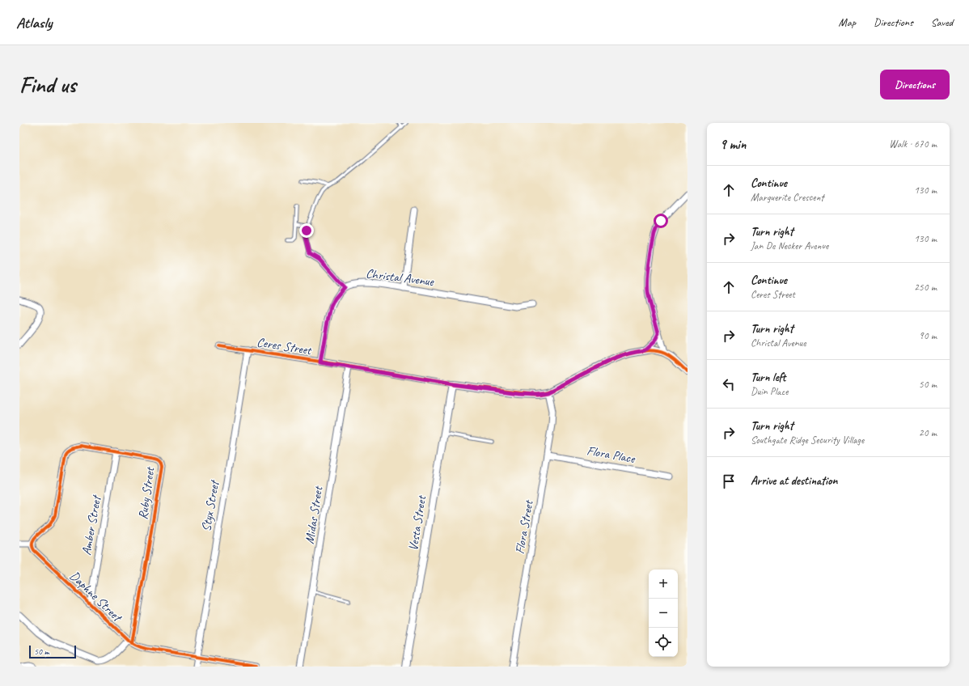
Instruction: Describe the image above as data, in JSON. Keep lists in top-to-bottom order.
{
  "streets": {
    "street": [
      "Christal Avenue",
      "Ceres Street",
      "Flora Place",
      "Ruby Street",
      "Styx Street",
      "Midas Street",
      "Vesta Street",
      "Amber Street",
      "Flora Street",
      "Daphne Street"
    ]
  },
  "crossings": [
    ["Ceres Street", "Styx Street"],
    ["Ceres Street", "Midas Street"],
    ["Ceres Street", "Vesta Street"],
    ["Ceres Street", "Flora Street"],
    ["Flora Place", "Flora Street"],
    ["Ruby Street", "Amber Street"],
    ["Ruby Street", "Daphne Street"],
    ["Styx Street", "Daphne Street"],
    ["Amber Street", "Daphne Street"]
  ],
  "scale_bar": "50 m",
  "page": {
    "header": "Atlasly",
    "nav": ["Map", "Directions", "Saved"],
    "buttons": "Directions",
    "title": "Find us",
    "heading": ["9 min", "Walk · 670 m"],
    "list": [
      ["Continue", "Marguerite Crescent", "130 m"],
      ["Turn right", "Jan De Necker Avenue", "130 m"],
      ["Continue", "Ceres Street", "250 m"],
      ["Turn right", "Christal Avenue", "90 m"],
      ["Turn left", "Duin Place", "50 m"],
      ["Turn right", "Southgate Ridge Security Village", "20 m"],
      "Arrive at destination"
    ],
    "map_buttons": ["+", "−"],
    "scale": "50 m"
  }
}
